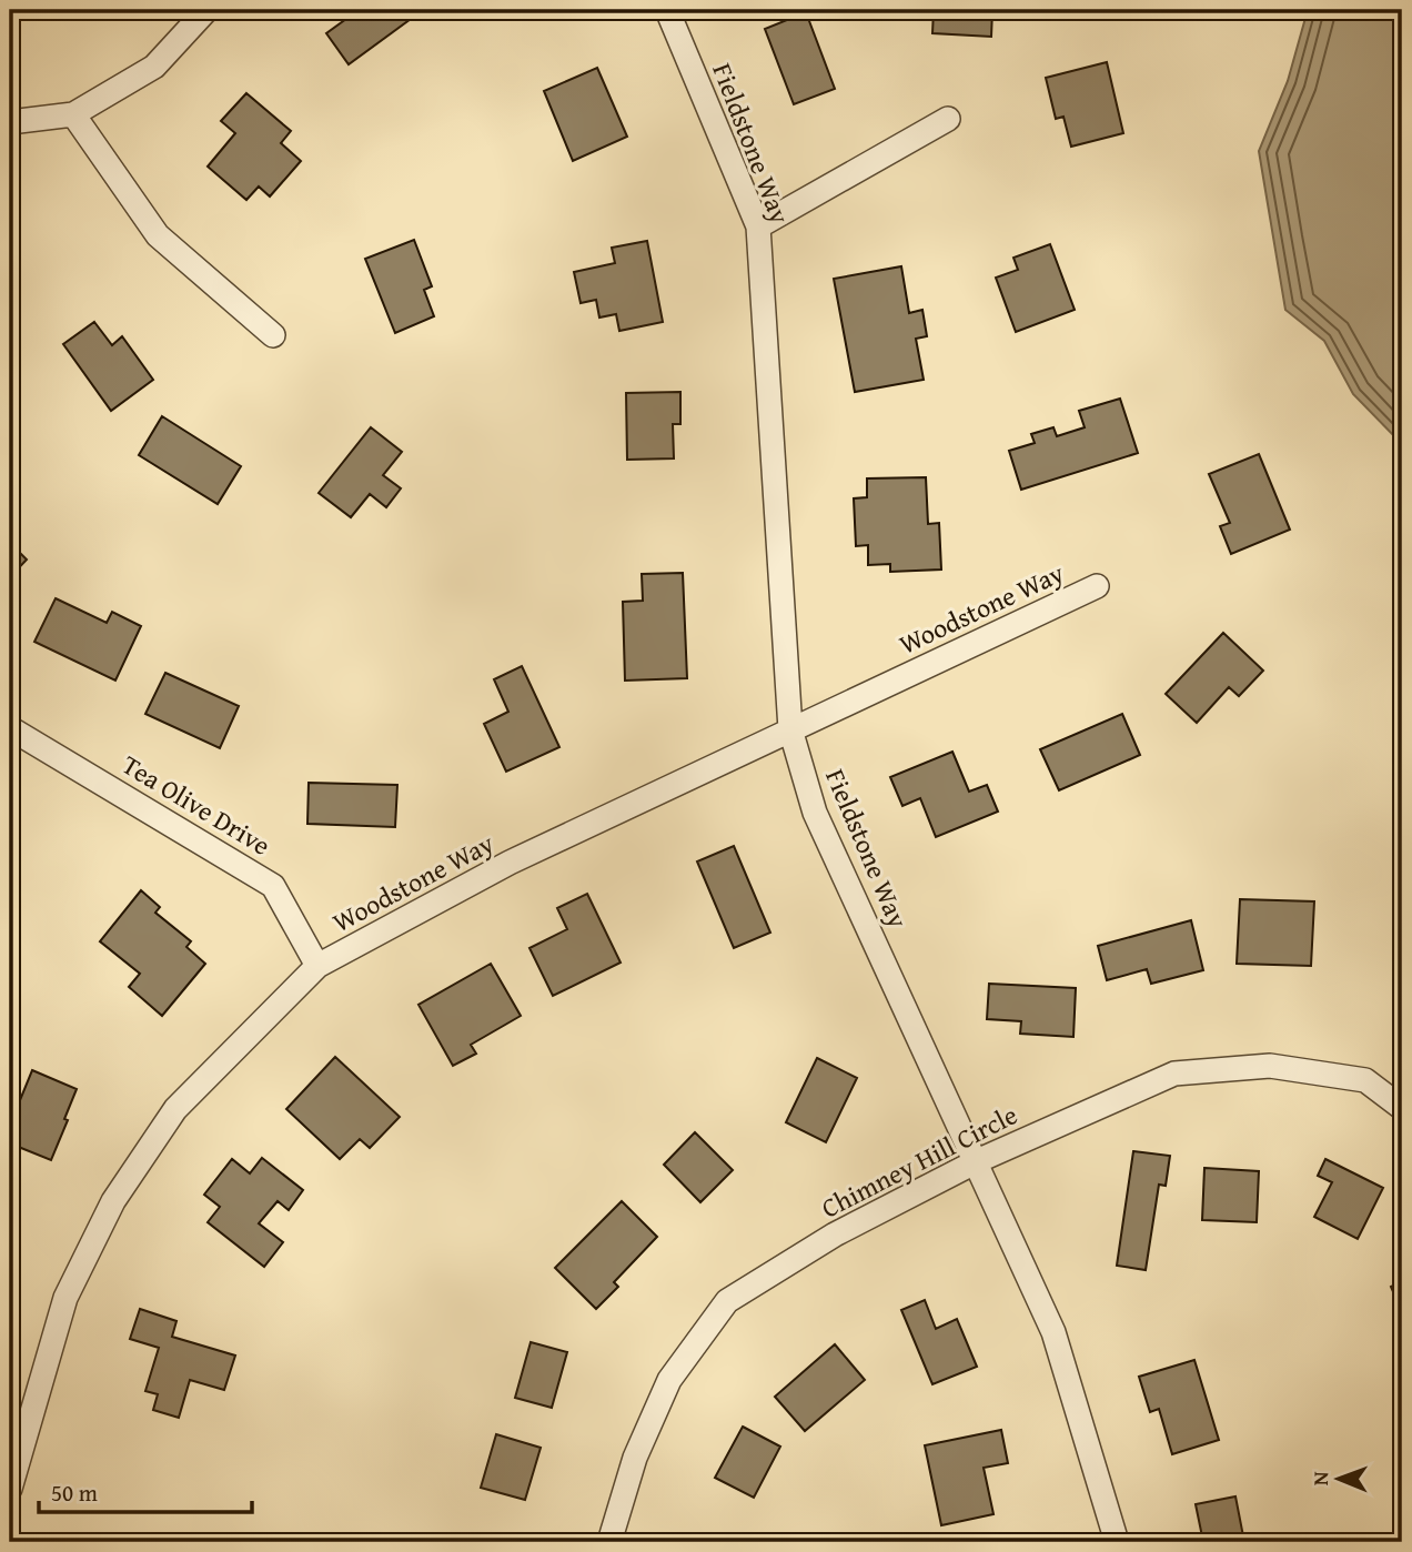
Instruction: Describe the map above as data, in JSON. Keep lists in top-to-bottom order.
{
  "streets": {
    "street": [
      "Fieldstone Way",
      "Woodstone Way",
      "Tea Olive Drive",
      "Chimney Hill Circle"
    ]
  },
  "crossings": [
    ["Fieldstone Way", "Woodstone Way"],
    ["Fieldstone Way", "Chimney Hill Circle"],
    ["Woodstone Way", "Tea Olive Drive"]
  ],
  "scale_bar": "50 m",
  "north": "left"
}
